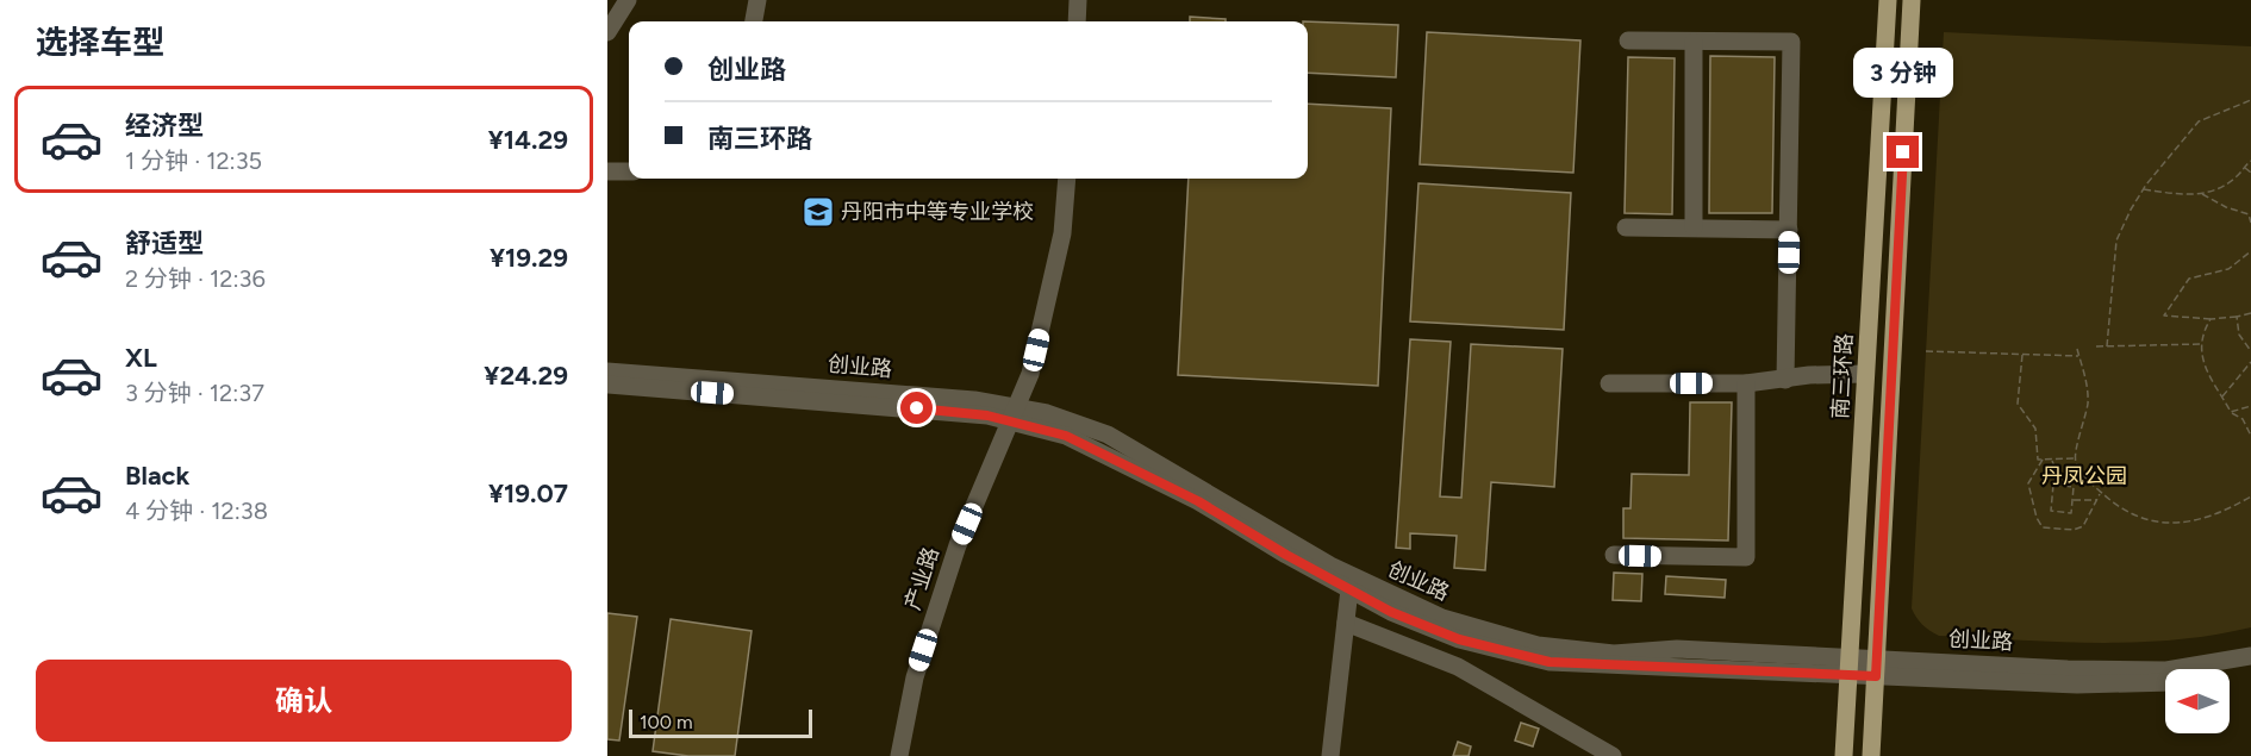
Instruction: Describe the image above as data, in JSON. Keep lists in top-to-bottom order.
{
  "streets": {
    "main road": ["南三环路"],
    "street": ["创业路", "产业路"]
  },
  "crossings": [
    ["创业路", "南三环路"],
    ["创业路", "产业路"]
  ],
  "parks": ["丹凤公园"],
  "places": {
    "school or university": ["丹阳市中等专业学校"]
  },
  "scale_bar": "100 m",
  "north": "left",
  "page": {
    "heading": "选择车型",
    "banner": ["创业路", "南三环路"],
    "bubble": "3 分钟",
    "list": [
      {
        "name": "经济型",
        "note": "1 分钟 · 12:35",
        "value": "¥14.29"
      },
      {
        "name": "舒适型",
        "note": "2 分钟 · 12:36",
        "value": "¥19.29"
      },
      {
        "name": "XL",
        "note": "3 分钟 · 12:37",
        "value": "¥24.29"
      },
      {
        "name": "Black",
        "note": "4 分钟 · 12:38",
        "value": "¥19.07"
      }
    ],
    "buttons": "确认",
    "scale": "100 m"
  }
}
